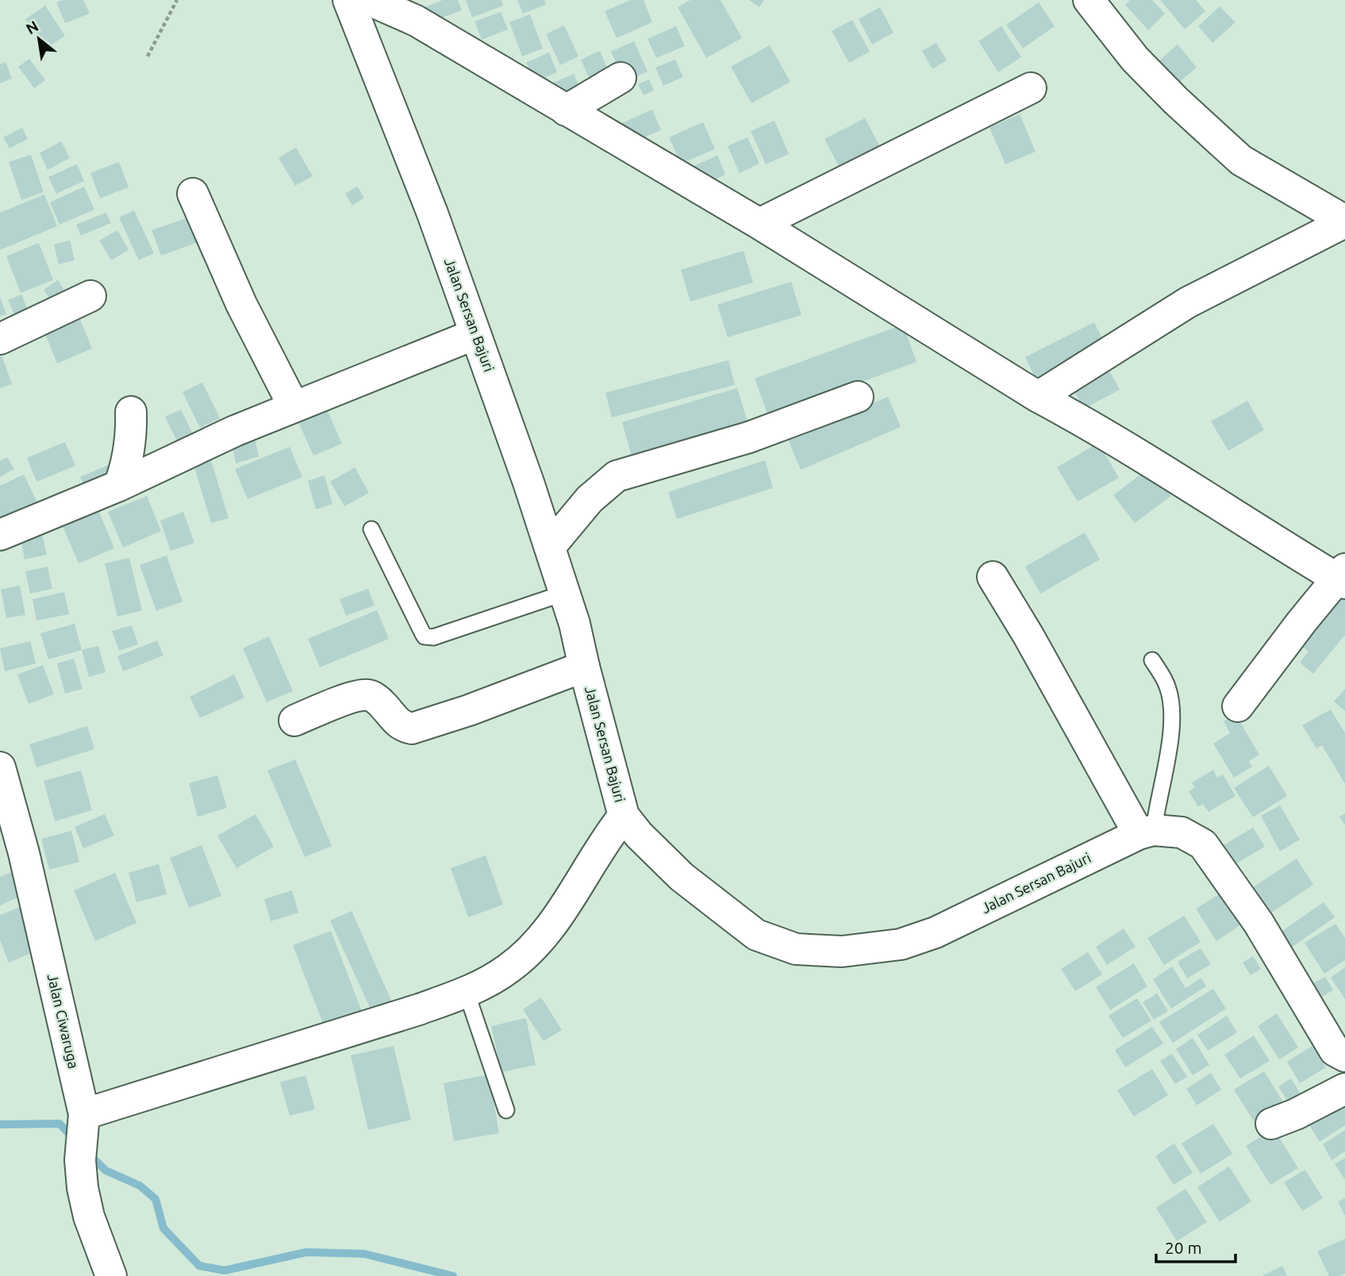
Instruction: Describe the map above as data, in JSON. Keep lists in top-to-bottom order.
{
  "streets": {
    "street": ["Jalan Sersan Bajuri", "Jalan Ciwaruga"]
  },
  "scale_bar": "20 m",
  "north": "top left"
}
